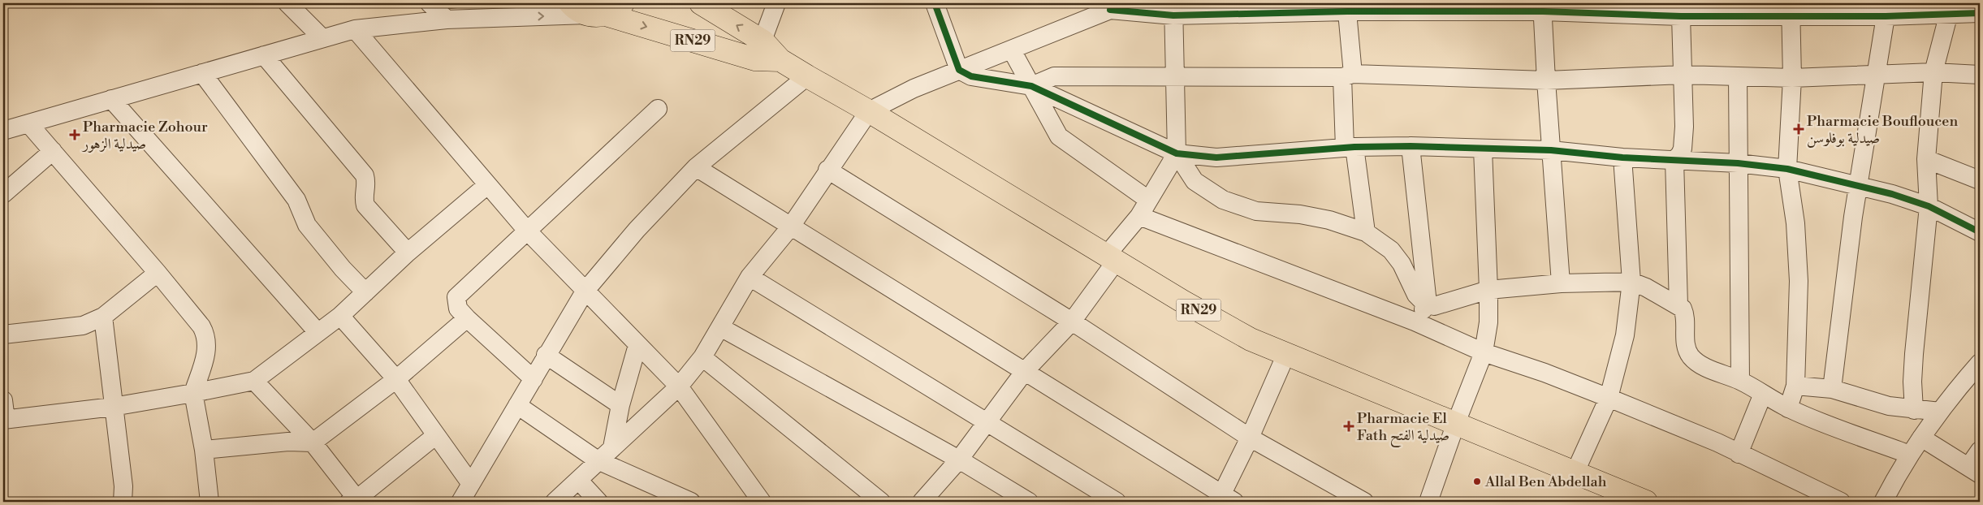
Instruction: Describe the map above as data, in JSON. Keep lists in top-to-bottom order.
{
  "streets": {
    "main road": ["RN29"]
  },
  "places": {
    "health": ["Pharmacie Boufloucen صيدلية بوفلوسن", "Pharmacie Zohour صيدلية الزهور", "Pharmacie El Fath صيدلية الفتح"],
    "other": ["Allal Ben Abdellah"]
  }
}
